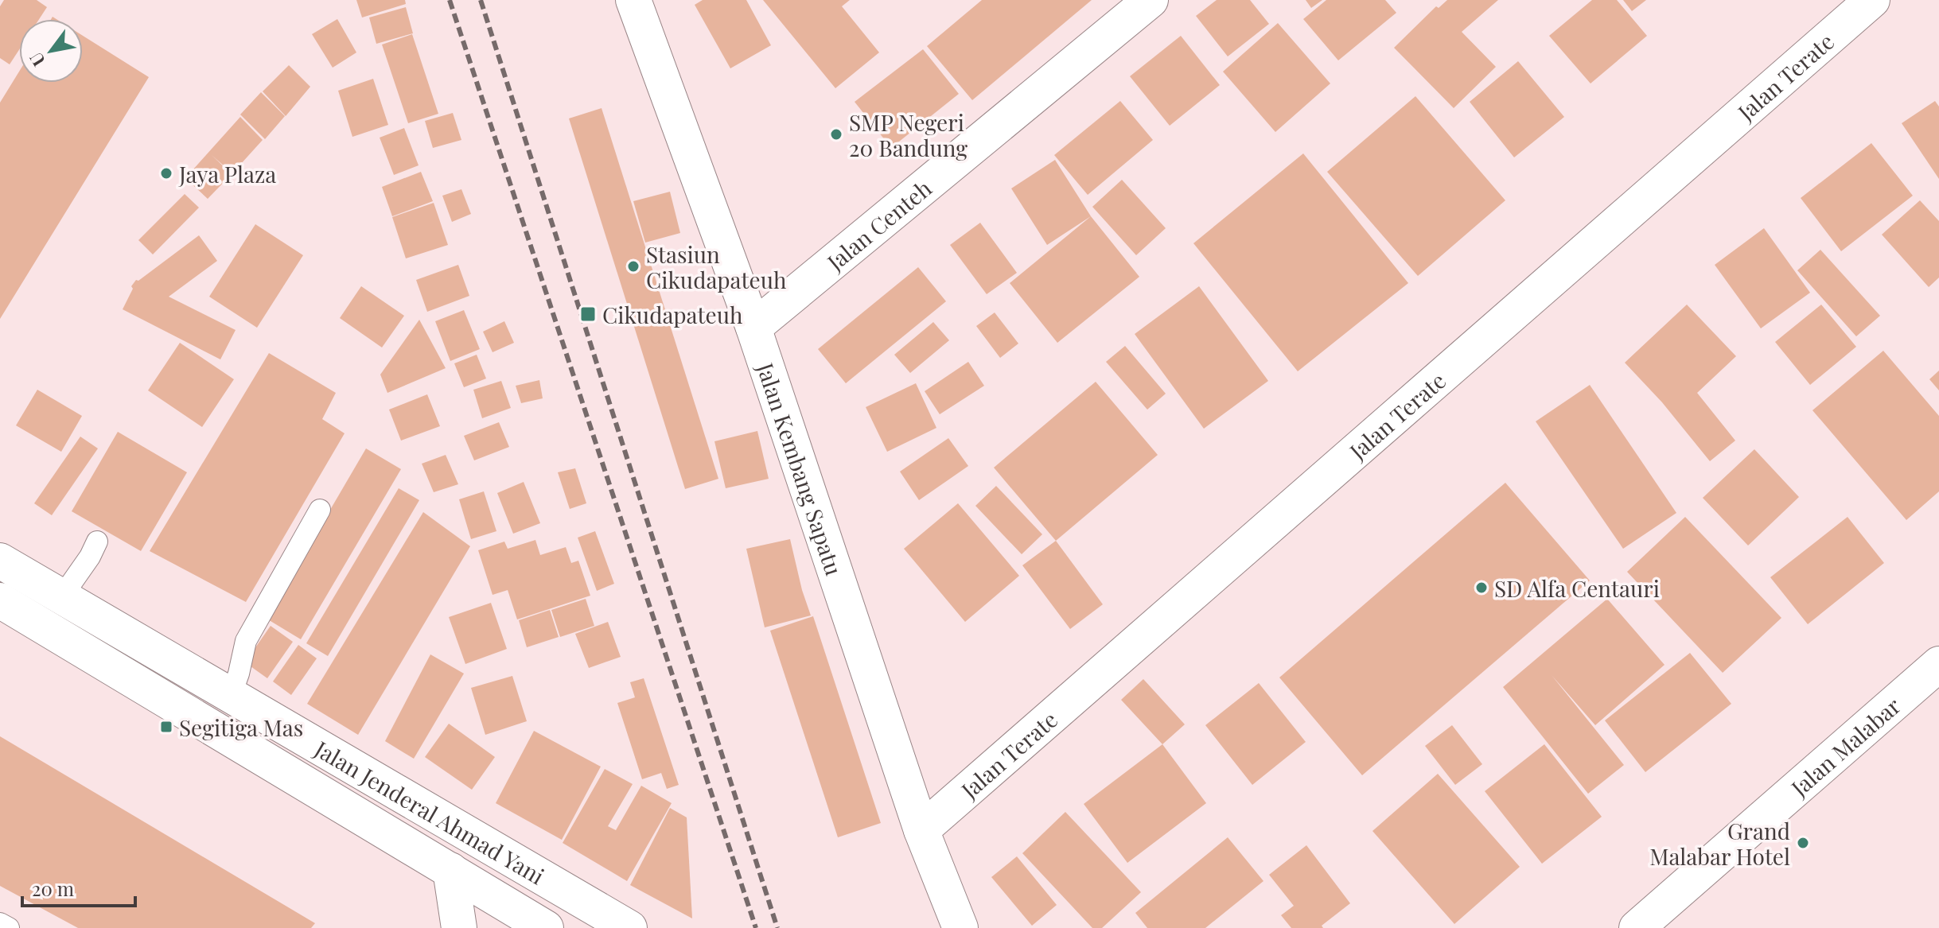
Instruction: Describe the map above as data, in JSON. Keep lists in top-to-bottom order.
{
  "streets": {
    "street": [
      "Jalan Terate",
      "Jalan Centeh",
      "Jalan Kembang Sapatu",
      "Jalan Malabar",
      "Jalan Jenderal Ahmad Yani"
    ]
  },
  "crossings": [
    ["Jalan Terate", "Jalan Kembang Sapatu"],
    ["Jalan Centeh", "Jalan Kembang Sapatu"]
  ],
  "places": {
    "other": [
      "SMP Negeri 20 Bandung",
      "Jaya Plaza",
      "Stasiun Cikudapateuh",
      "SD Alfa Centauri",
      "Grand Malabar Hotel"
    ],
    "transit": ["Cikudapateuh", "Segitiga Mas"]
  },
  "scale_bar": "20 m",
  "north": "bottom left"
}
